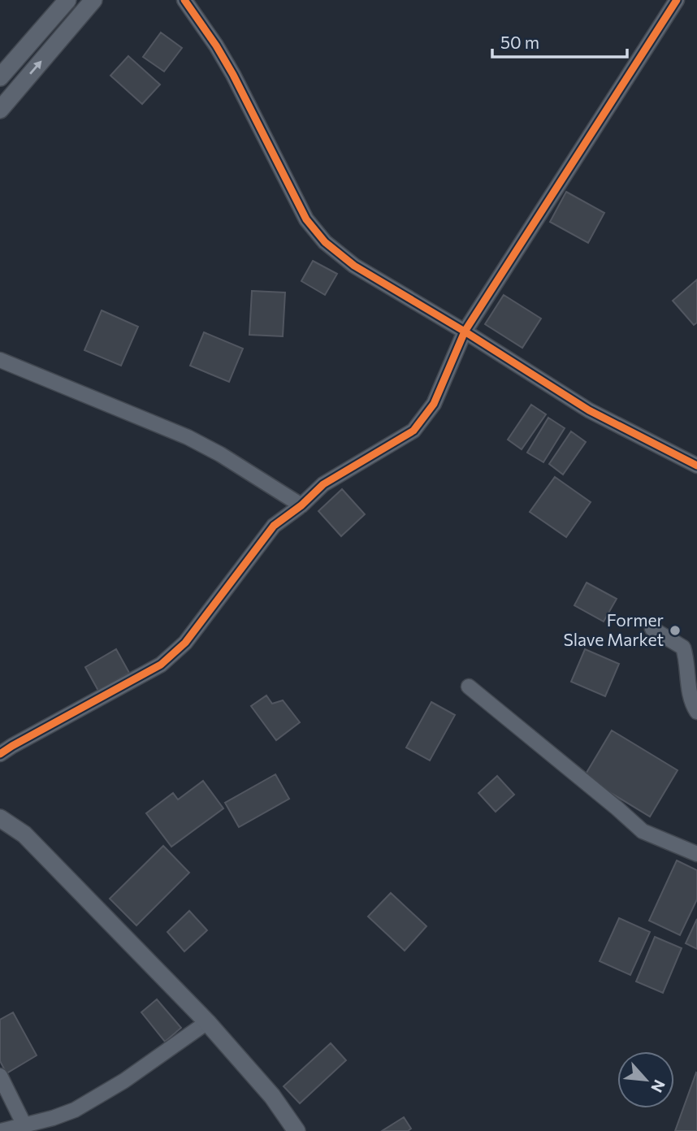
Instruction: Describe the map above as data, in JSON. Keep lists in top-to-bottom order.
{
  "places": ["Former Slave Market"],
  "scale_bar": "50 m",
  "north": "bottom right"
}
